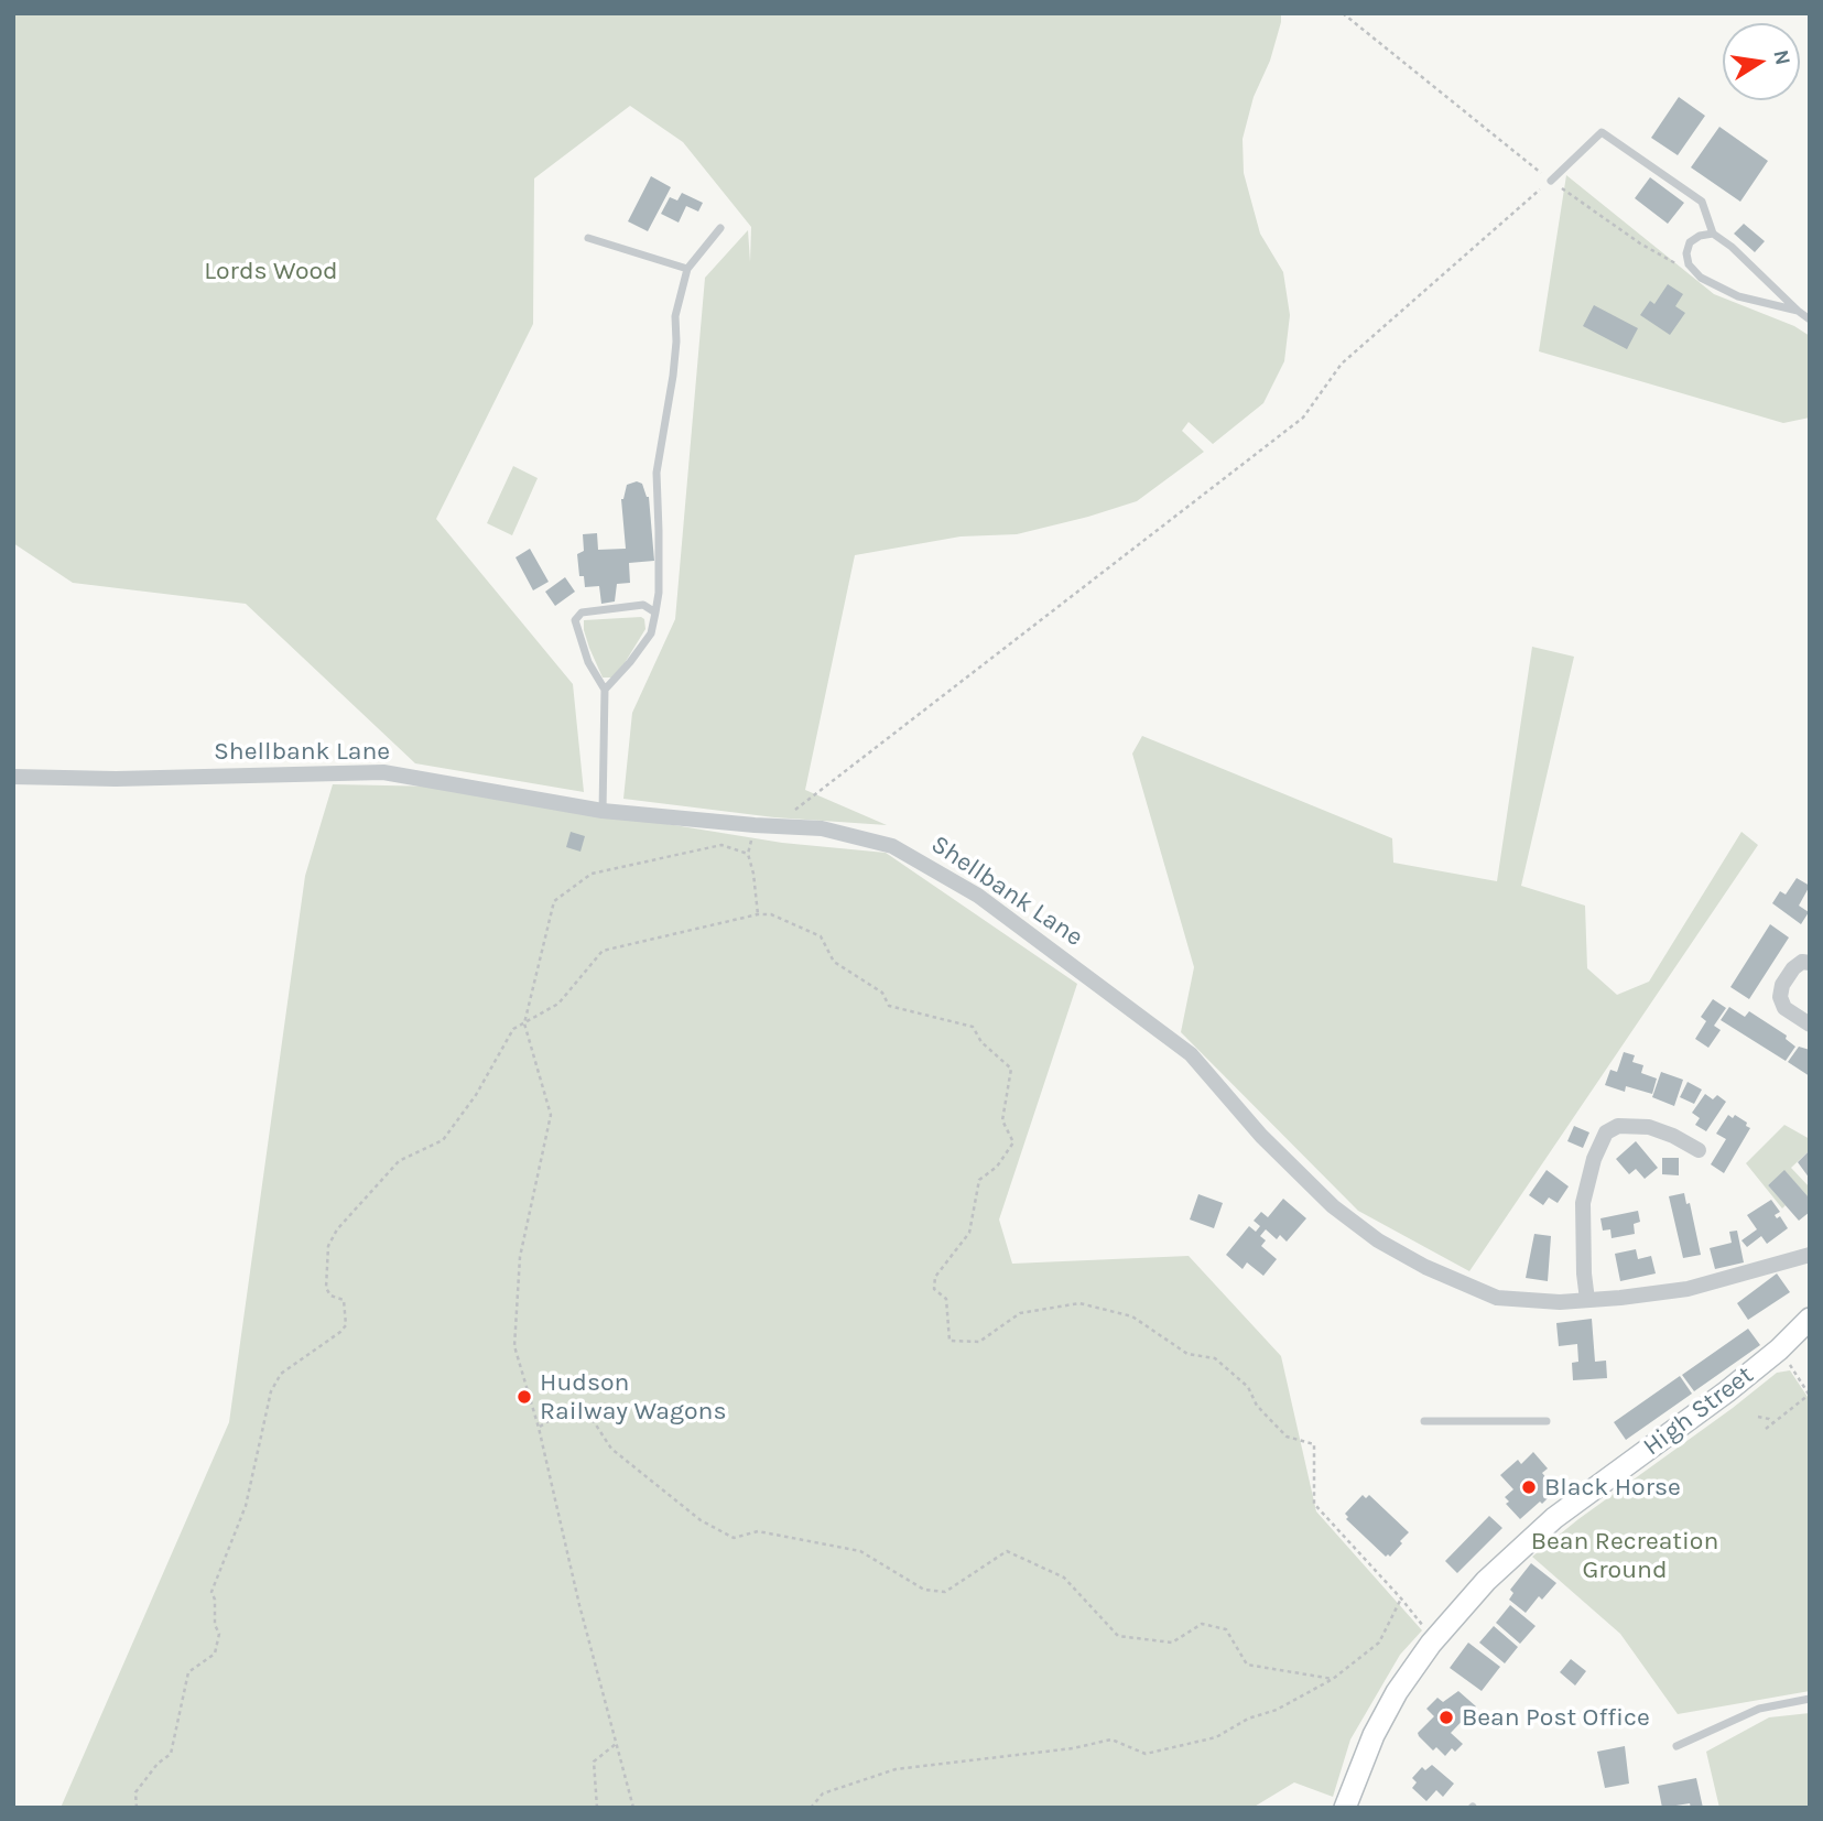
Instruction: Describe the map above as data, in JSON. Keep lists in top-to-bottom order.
{
  "streets": {
    "main road": ["High Street"],
    "street": ["Shellbank Lane"]
  },
  "parks": ["Lords Wood", "Bean Recreation Ground"],
  "places": ["Hudson Railway Wagons", "Black Horse", "Bean Post Office"],
  "north": "right"
}
